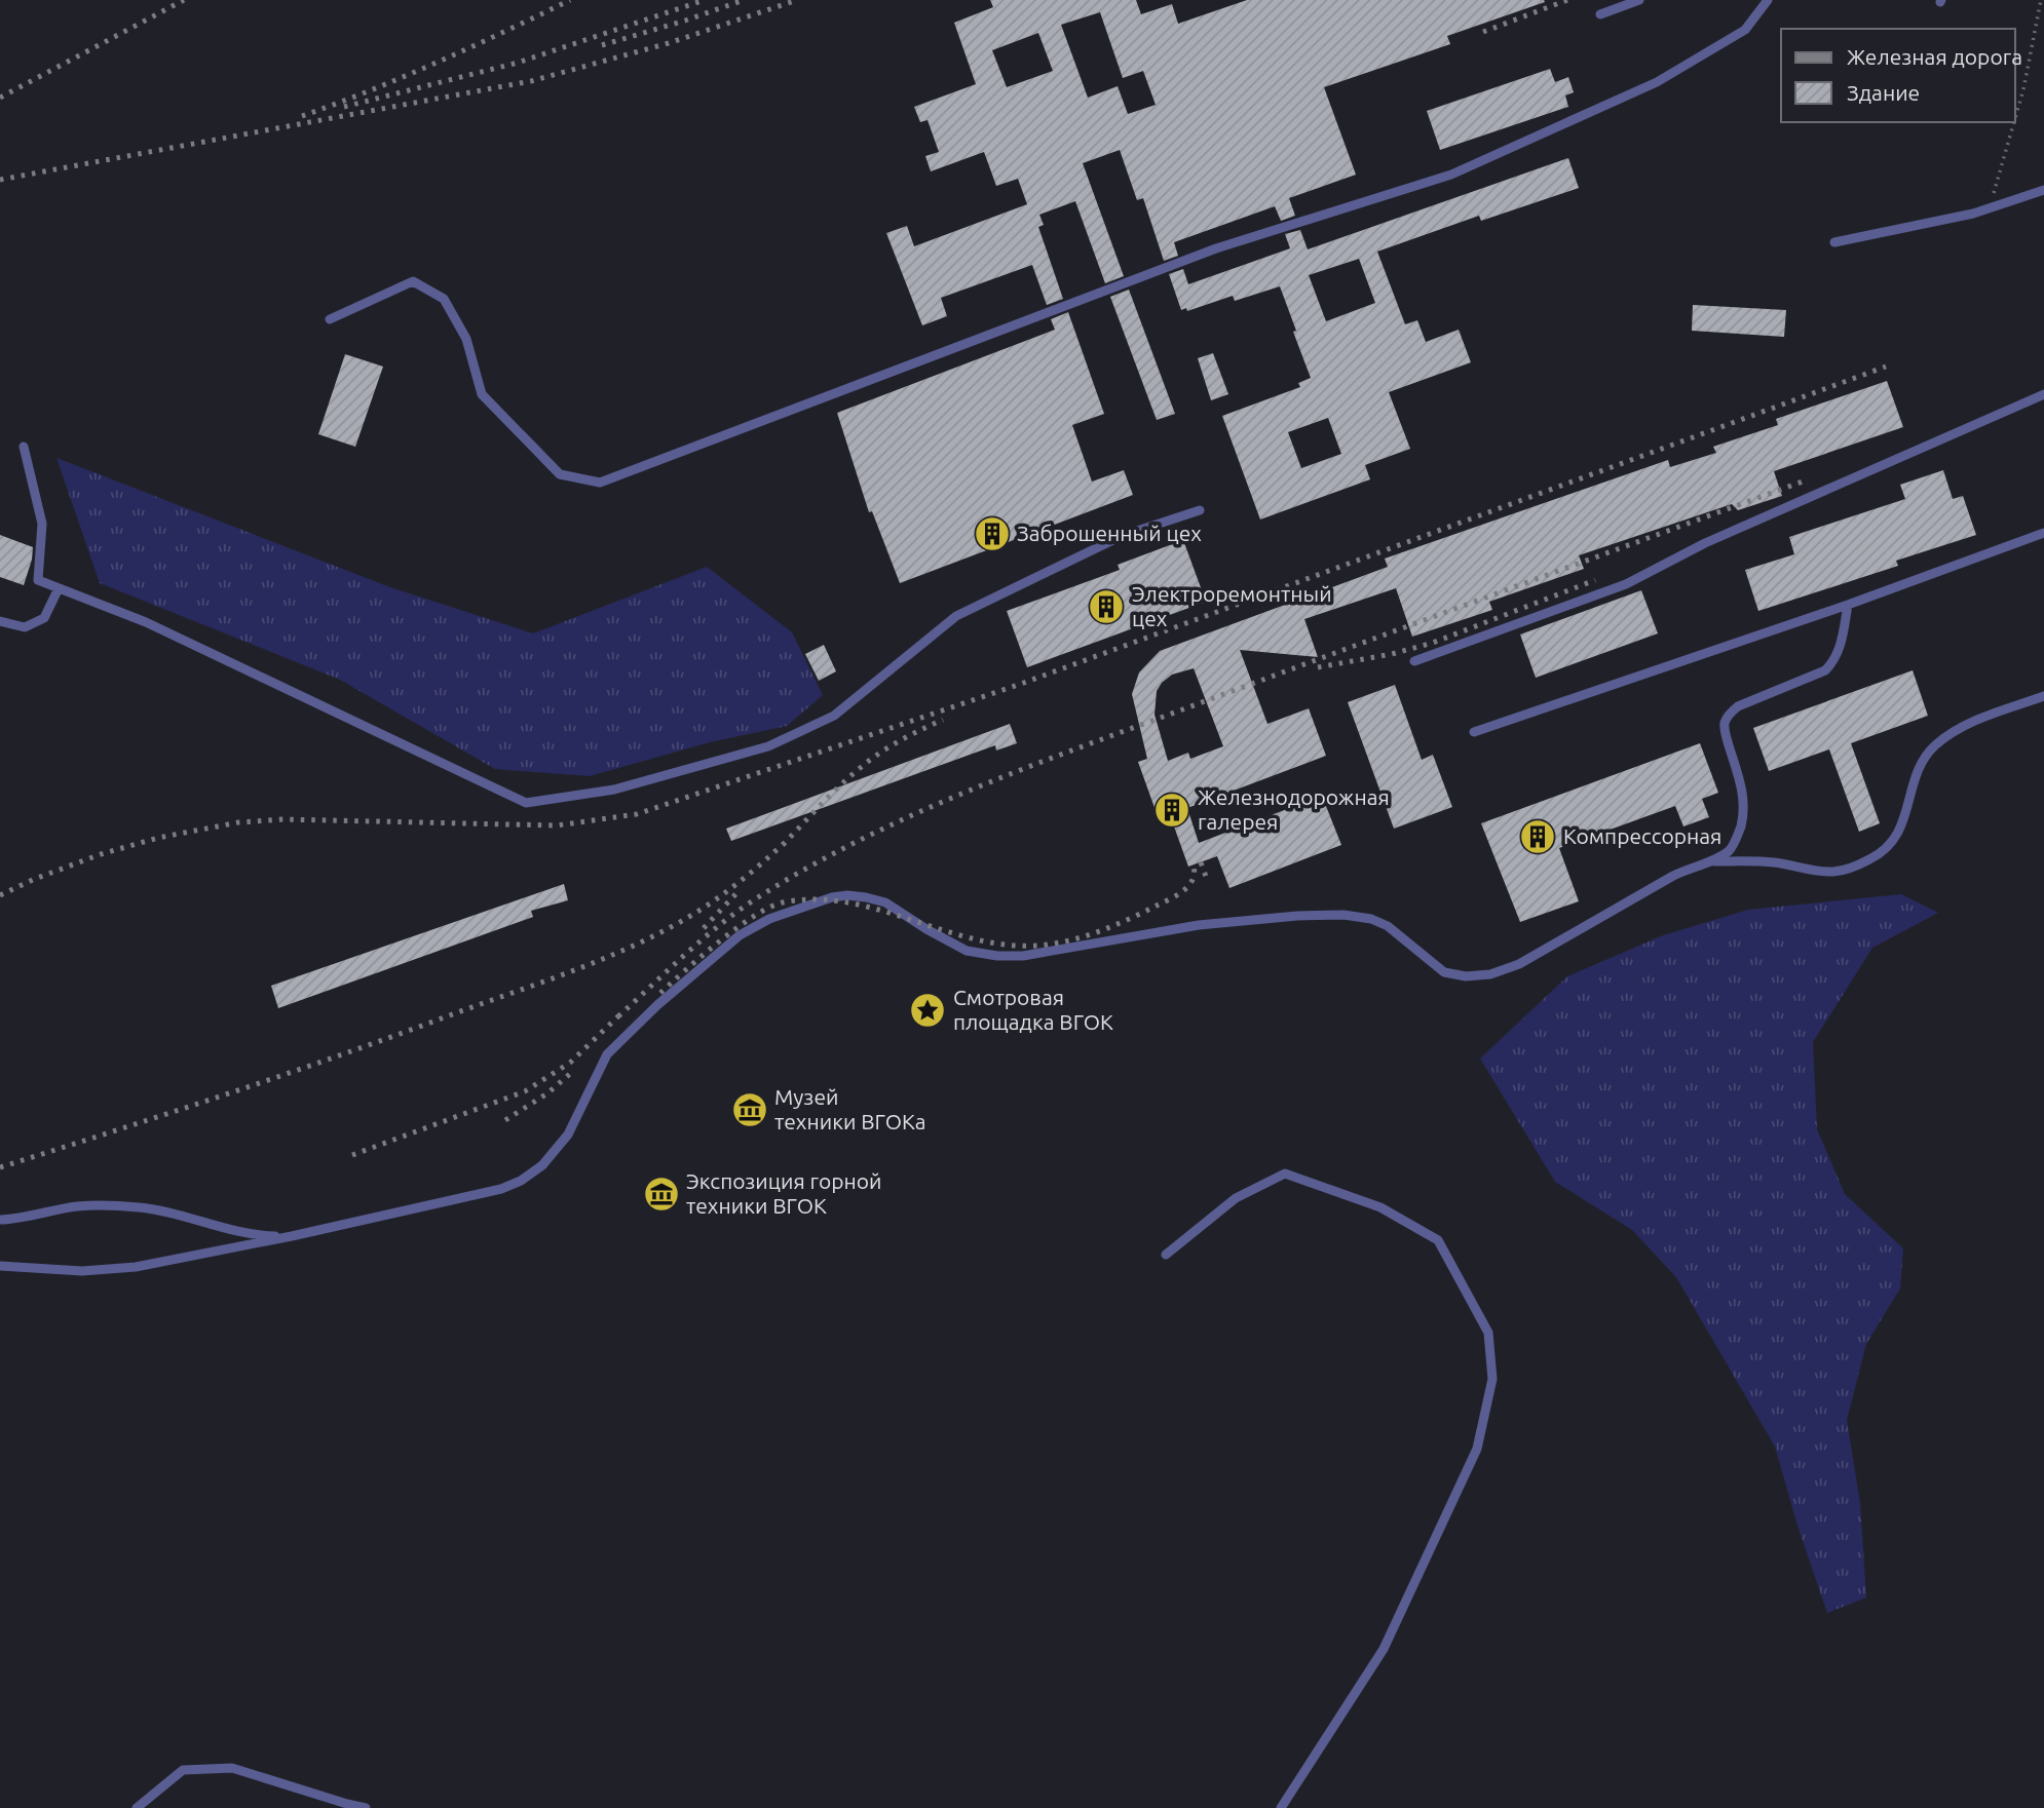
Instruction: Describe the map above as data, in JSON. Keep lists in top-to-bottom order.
{
  "places": {
    "building": [
      "Заброшенный цех",
      "Электроремонтный цех",
      "Железнодорожная галерея",
      "Компрессорная"
    ],
    "place": ["Смотровая площадка ВГОК"],
    "museum": ["Музей техники ВГОКа", "Экспозиция горной техники ВГОК"]
  },
  "legend": ["Железная дорога", "Здание"]
}
